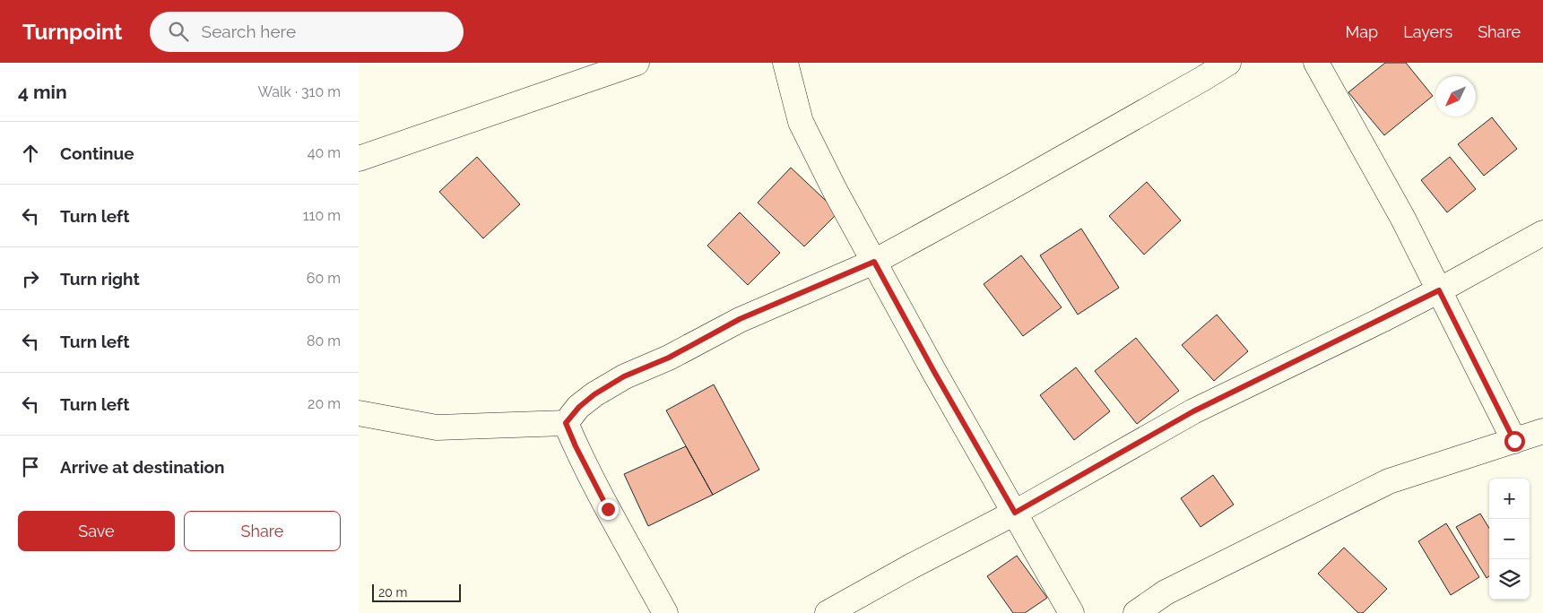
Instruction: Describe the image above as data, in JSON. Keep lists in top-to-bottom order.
{
  "scale_bar": "20 m",
  "north": "bottom left",
  "page": {
    "header": "Turnpoint",
    "search": "Search here",
    "nav": ["Map", "Layers", "Share"],
    "heading": ["4 min", "Walk · 310 m"],
    "list": [
      ["Continue", "40 m"],
      ["Turn left", "110 m"],
      ["Turn right", "60 m"],
      ["Turn left", "80 m"],
      ["Turn left", "20 m"],
      "Arrive at destination"
    ],
    "map_buttons": ["+", "−"],
    "buttons": ["Save", "Share"],
    "scale": "20 m"
  }
}
